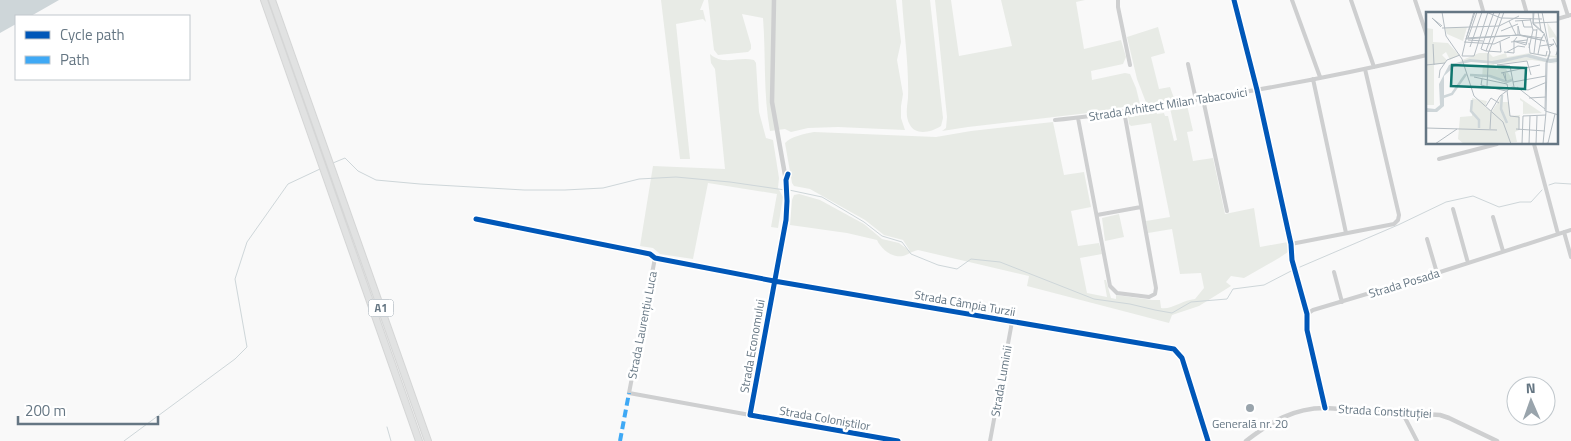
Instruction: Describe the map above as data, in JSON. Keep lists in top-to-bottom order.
{
  "streets": {
    "highway": ["A1"],
    "street": [
      "Strada Arhitect Milan Tabacovici",
      "Strada Posada",
      "Strada Câmpia Turzii",
      "Strada Laurențiu Luca",
      "Strada Economului",
      "Strada Luminii",
      "Strada Constituției",
      "Strada Coloniștilor"
    ]
  },
  "crossings": [
    ["Strada Câmpia Turzii", "Strada Laurențiu Luca"],
    ["Strada Câmpia Turzii", "Strada Economului"],
    ["Strada Câmpia Turzii", "Strada Luminii"],
    ["Strada Laurențiu Luca", "Strada Coloniștilor"],
    ["Strada Economului", "Strada Coloniștilor"]
  ],
  "places": ["Generală nr. 20"],
  "legend": ["Cycle path", "Path"],
  "scale_bar": "200 m",
  "north": "top"
}
